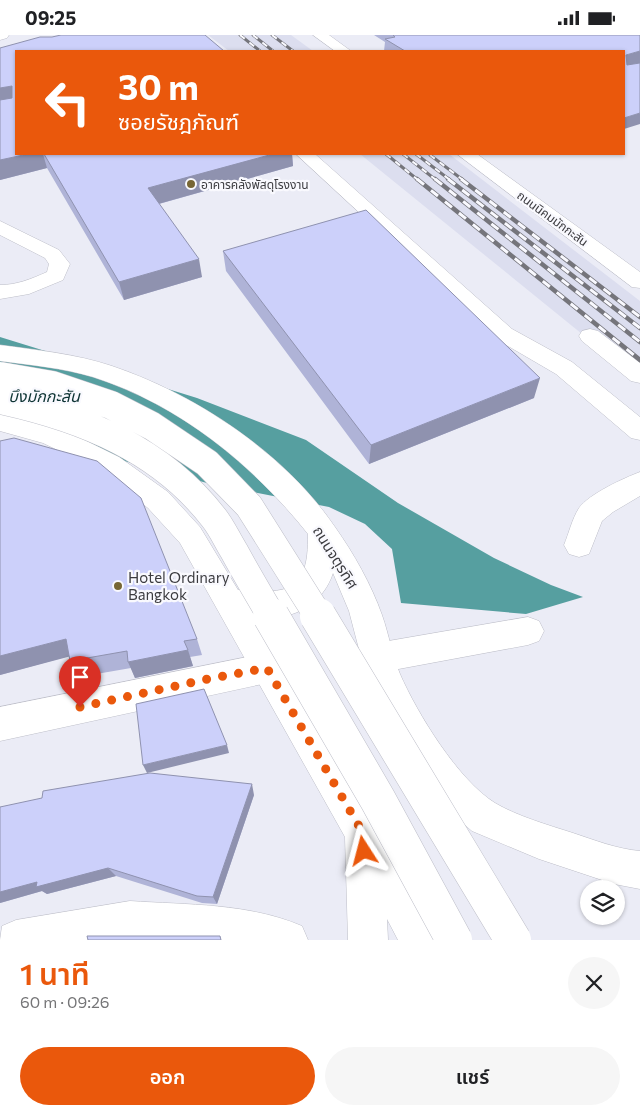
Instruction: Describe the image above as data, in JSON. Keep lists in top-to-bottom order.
{
  "streets": {
    "main road": ["ถนนนิคมมักกะสัน", "ถนนจตุรทิศ"]
  },
  "water": ["บึงมักกะสัน"],
  "places": ["อาคารคลังพัสดุโรงงาน", "Hotel Ordinary Bangkok"],
  "page": {
    "status": "09:25",
    "turn": ["30 m", "ซอยรัชฎภัณฑ์"],
    "heading": ["1 นาที", "60 m · 09:26"],
    "buttons": ["ออก", "แชร์"]
  }
}
